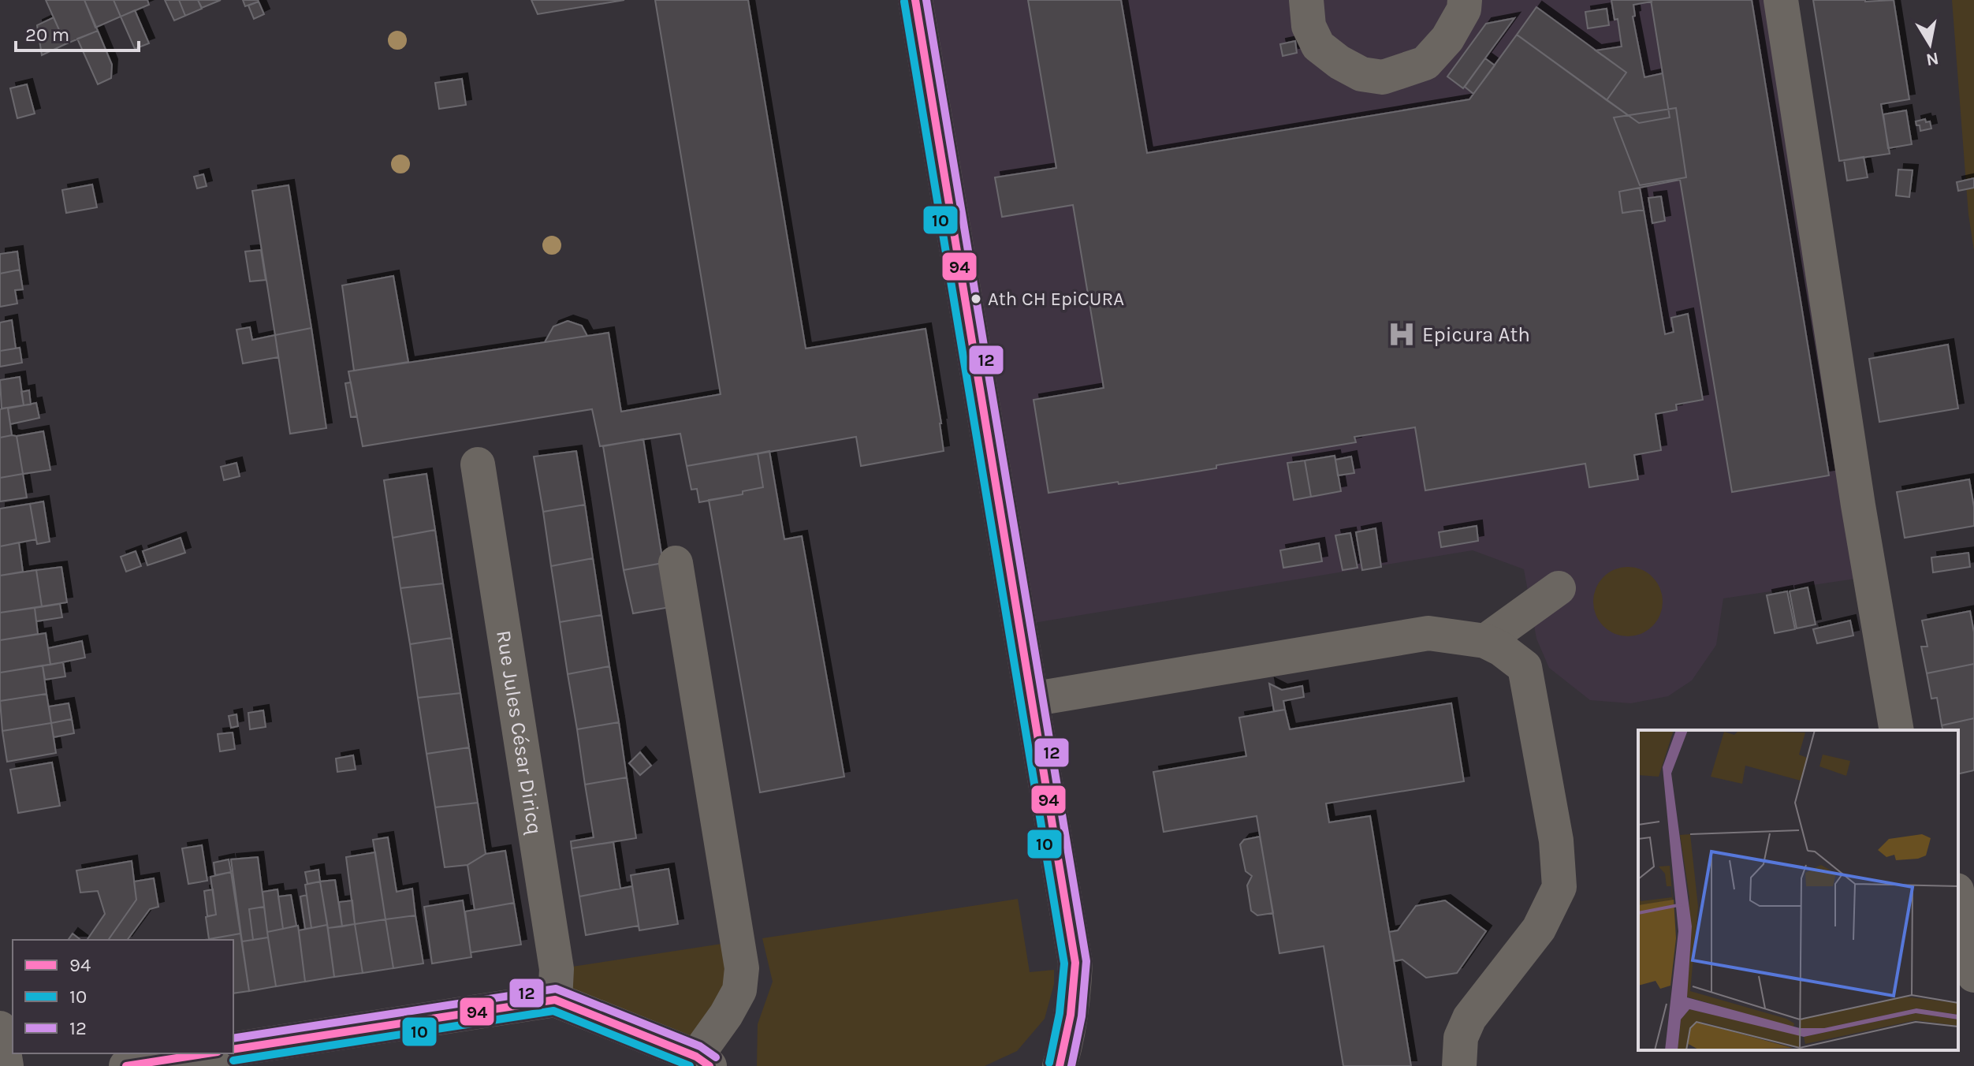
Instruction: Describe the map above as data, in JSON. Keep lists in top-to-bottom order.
{
  "streets": {
    "street": ["Rue Jules César Diricq"]
  },
  "places": {
    "other": ["Ath CH EpiCURA"],
    "hospital": ["Epicura Ath"]
  },
  "lines": ["transit line 94", "transit line 12", "transit line 10"],
  "legend": ["94", "10", "12"],
  "scale_bar": "20 m",
  "north": "bottom"
}
